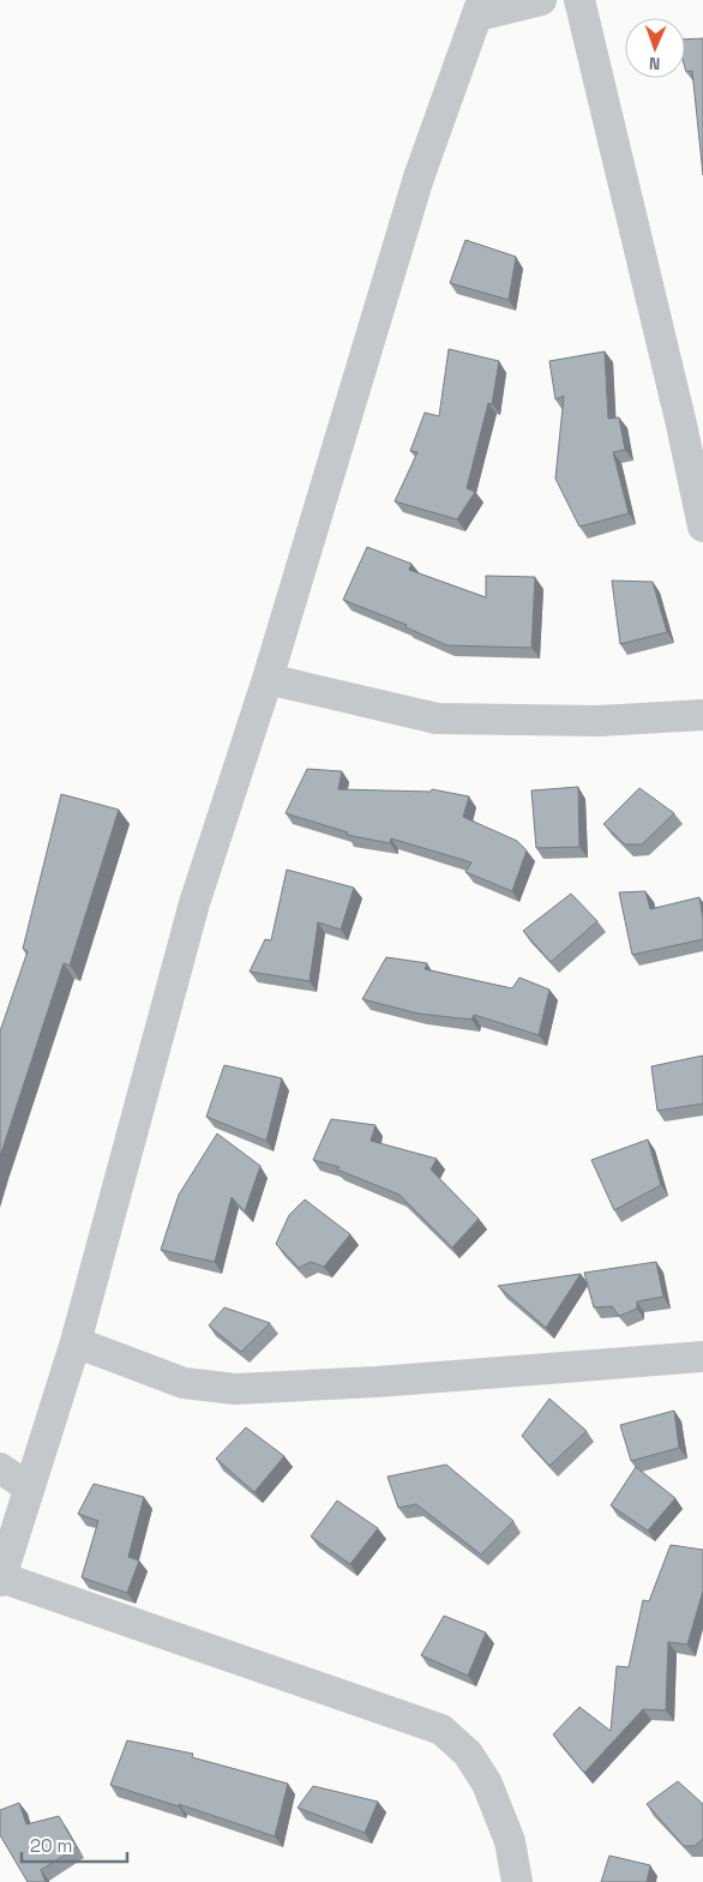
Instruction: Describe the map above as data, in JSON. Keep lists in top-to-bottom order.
{
  "scale_bar": "20 m",
  "north": "bottom"
}
